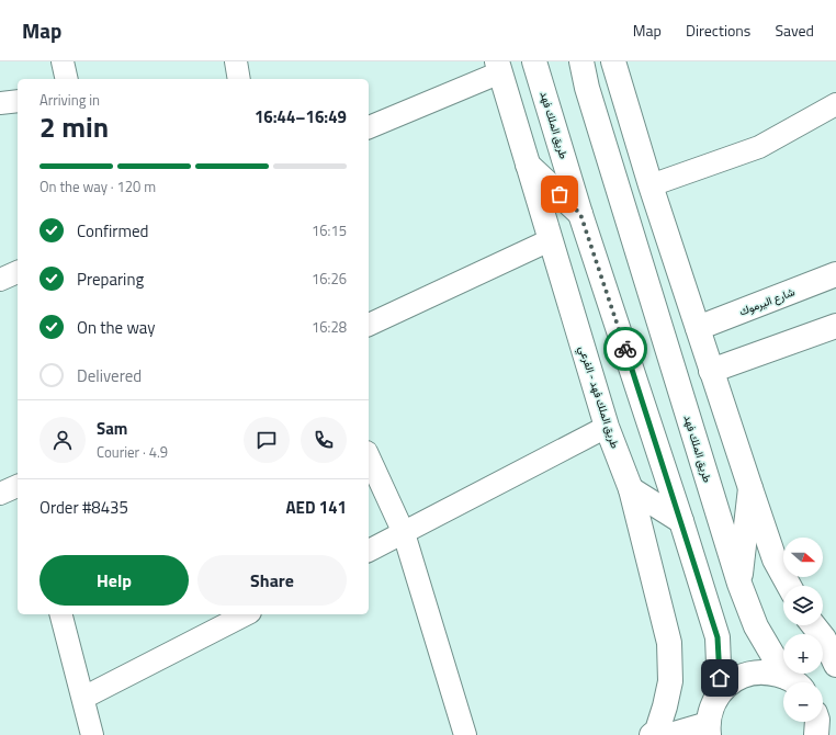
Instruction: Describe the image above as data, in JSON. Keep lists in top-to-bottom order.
{
  "streets": {
    "main road": ["طريق الملك فهد", "شارع اليرموك", "طريق الملك فهد - الفرعي"]
  },
  "north": "right",
  "page": {
    "header": "Map",
    "nav": ["Map", "Directions", "Saved"],
    "heading": ["2 min", "Arriving in", "16:44–16:49"],
    "panel": [
      "Sam",
      "Courier · 4.9",
      "Order #8435",
      "AED 141"
    ],
    "bar": "On the way · 120 m",
    "list": [
      ["Confirmed", "16:15"],
      ["Preparing", "16:26"],
      ["On the way", "16:28"],
      "Delivered"
    ],
    "map_buttons": ["+", "−"],
    "buttons": ["Help", "Share"]
  }
}
